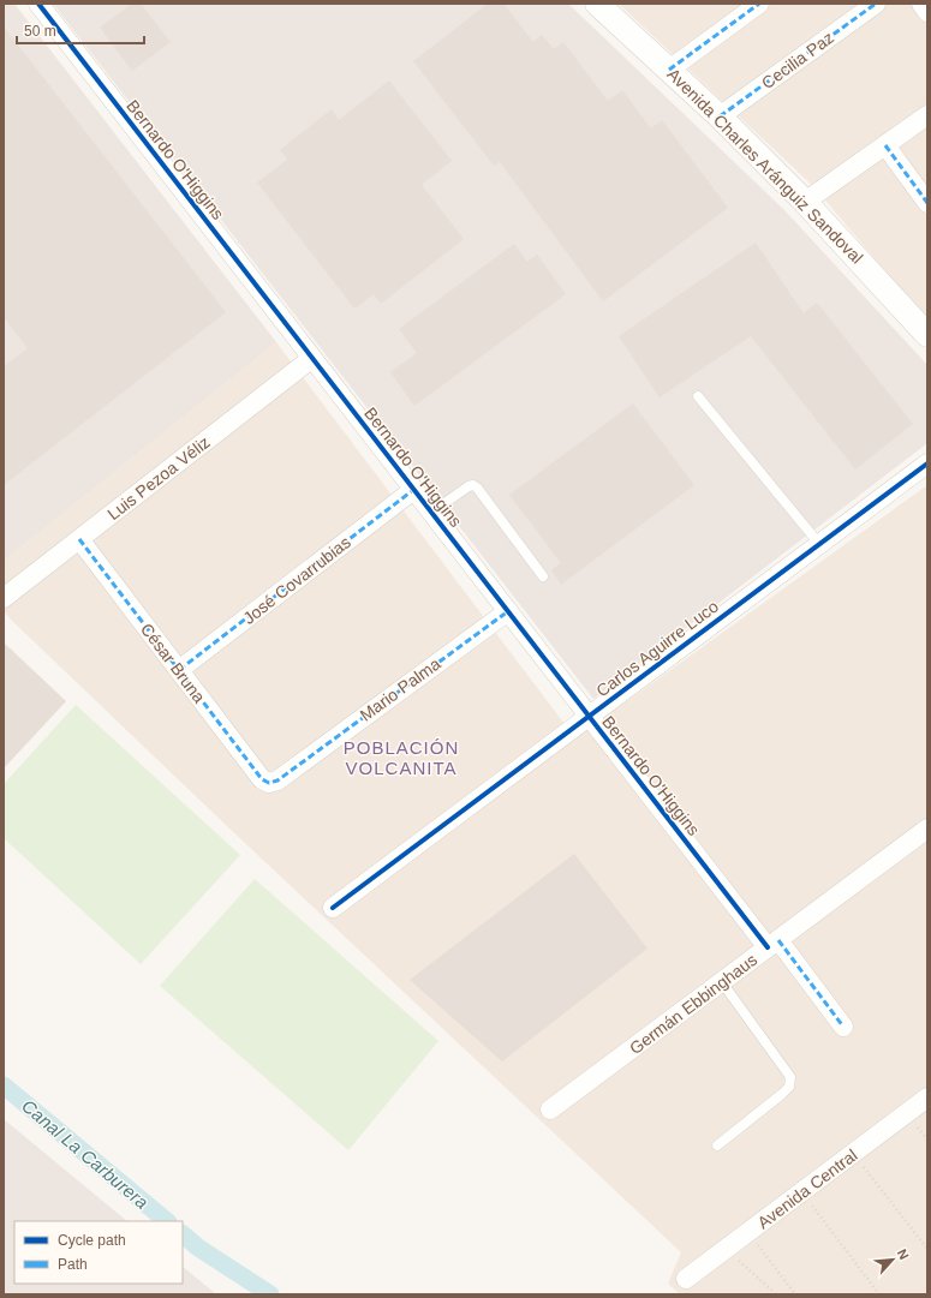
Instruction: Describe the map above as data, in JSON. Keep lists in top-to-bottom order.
{
  "streets": {
    "street": [
      "Cecilia Paz",
      "Bernardo O'Higgins",
      "Avenida Charles Aránguiz Sandoval",
      "Luis Pezoa Véliz",
      "José Covarrubias",
      "Carlos Aguirre Luco",
      "César Bruna",
      "Mario Palma",
      "Germán Ebbinghaus",
      "Avenida Central"
    ]
  },
  "crossings": [
    ["Cecilia Paz", "Avenida Charles Aránguiz Sandoval"],
    ["Bernardo O'Higgins", "Luis Pezoa Véliz"],
    ["Bernardo O'Higgins", "José Covarrubias"],
    ["Bernardo O'Higgins", "Carlos Aguirre Luco"],
    ["Bernardo O'Higgins", "Mario Palma"],
    ["Bernardo O'Higgins", "Germán Ebbinghaus"],
    ["Luis Pezoa Véliz", "César Bruna"],
    ["José Covarrubias", "César Bruna"],
    ["César Bruna", "Mario Palma"]
  ],
  "districts": ["POBLACIÓN VOLCANITA"],
  "water": ["Canal La Carburera"],
  "legend": ["Cycle path", "Path"],
  "scale_bar": "50 m",
  "north": "top right"
}
